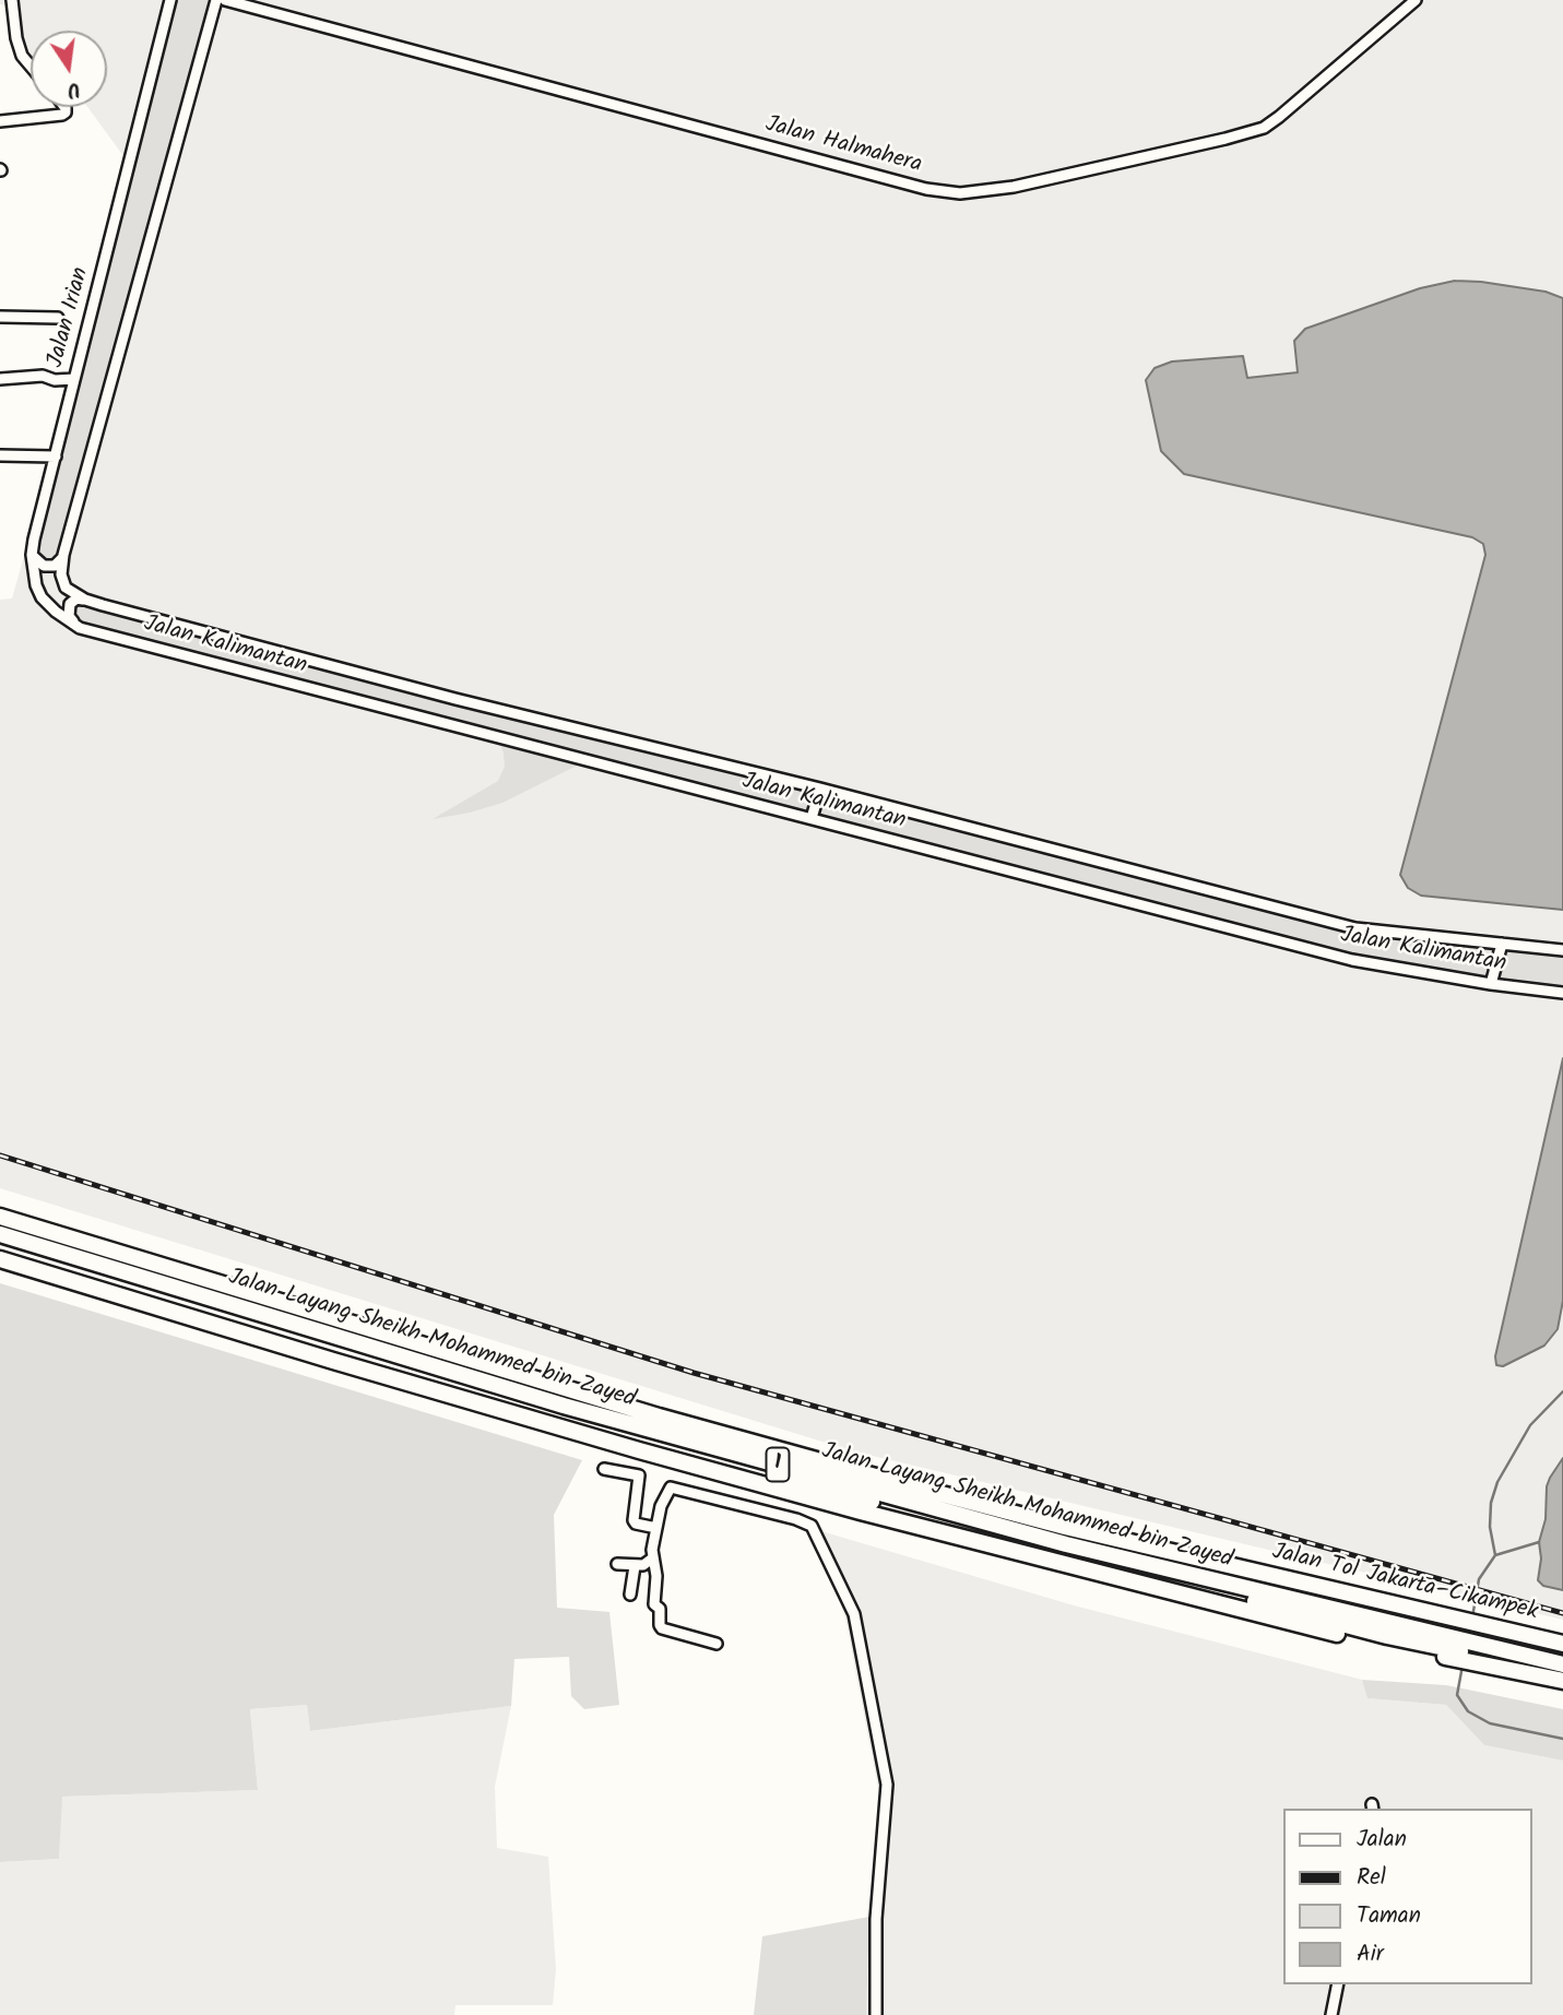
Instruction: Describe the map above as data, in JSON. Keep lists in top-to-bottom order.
{
  "streets": {
    "highway": ["Jalan Layang Sheikh Mohammed bin Zayed", "1", "Jalan Tol Jakarta–Cikampek"],
    "street": ["Jalan Halmahera", "Jalan Irian", "Jalan Kalimantan"]
  },
  "crossings": [
    ["Jalan Irian", "Jalan Kalimantan"]
  ],
  "legend": [
    "Jalan",
    "Rel",
    "Taman",
    "Air"
  ],
  "north": "bottom"
}
